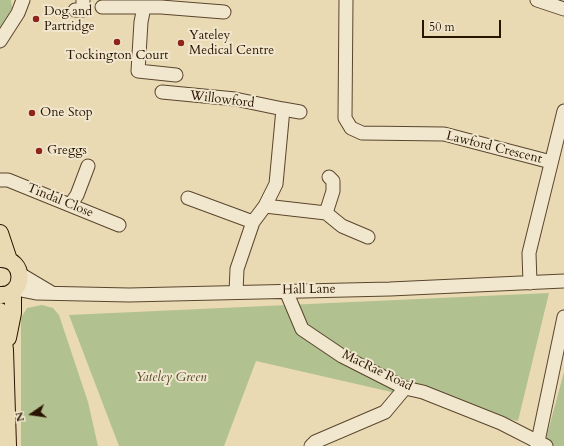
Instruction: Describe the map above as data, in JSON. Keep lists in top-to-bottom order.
{
  "streets": {
    "street": [
      "Willowford",
      "Lawford Crescent",
      "Tindal Close",
      "Hall Lane",
      "MacRae Road"
    ]
  },
  "crossings": [
    ["Hall Lane", "MacRae Road"]
  ],
  "parks": ["Yateley Green"],
  "places": [
    "Dog and Partridge",
    "Tockington Court",
    "Yateley Medical Centre",
    "One Stop",
    "Greggs"
  ],
  "scale_bar": "50 m",
  "north": "left"
}
